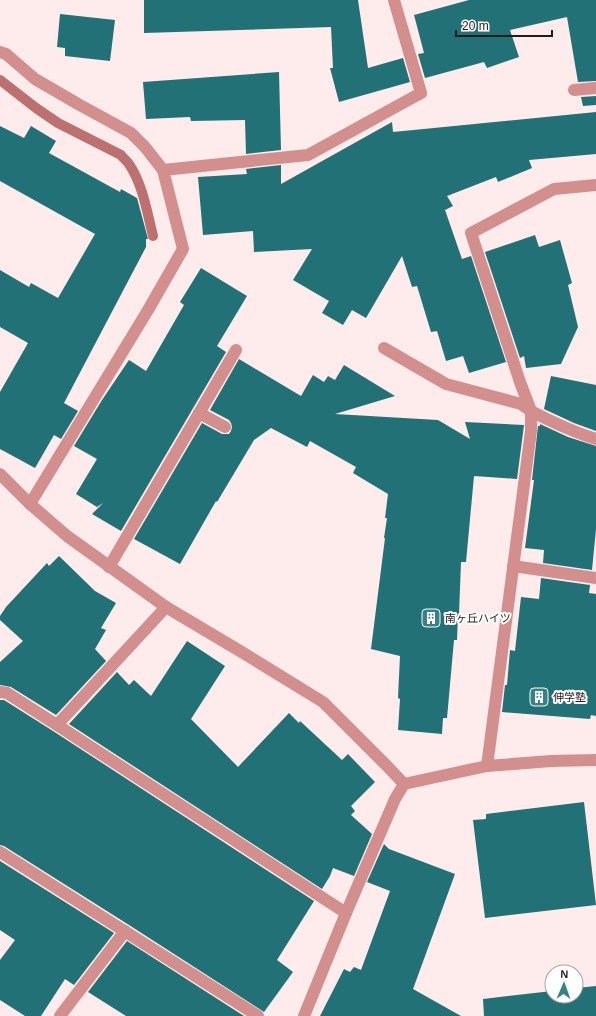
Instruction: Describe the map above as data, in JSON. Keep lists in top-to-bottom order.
{
  "places": {
    "building": ["南ヶ丘ハイツ", "伸学塾"]
  },
  "scale_bar": "20 m",
  "north": "top"
}
